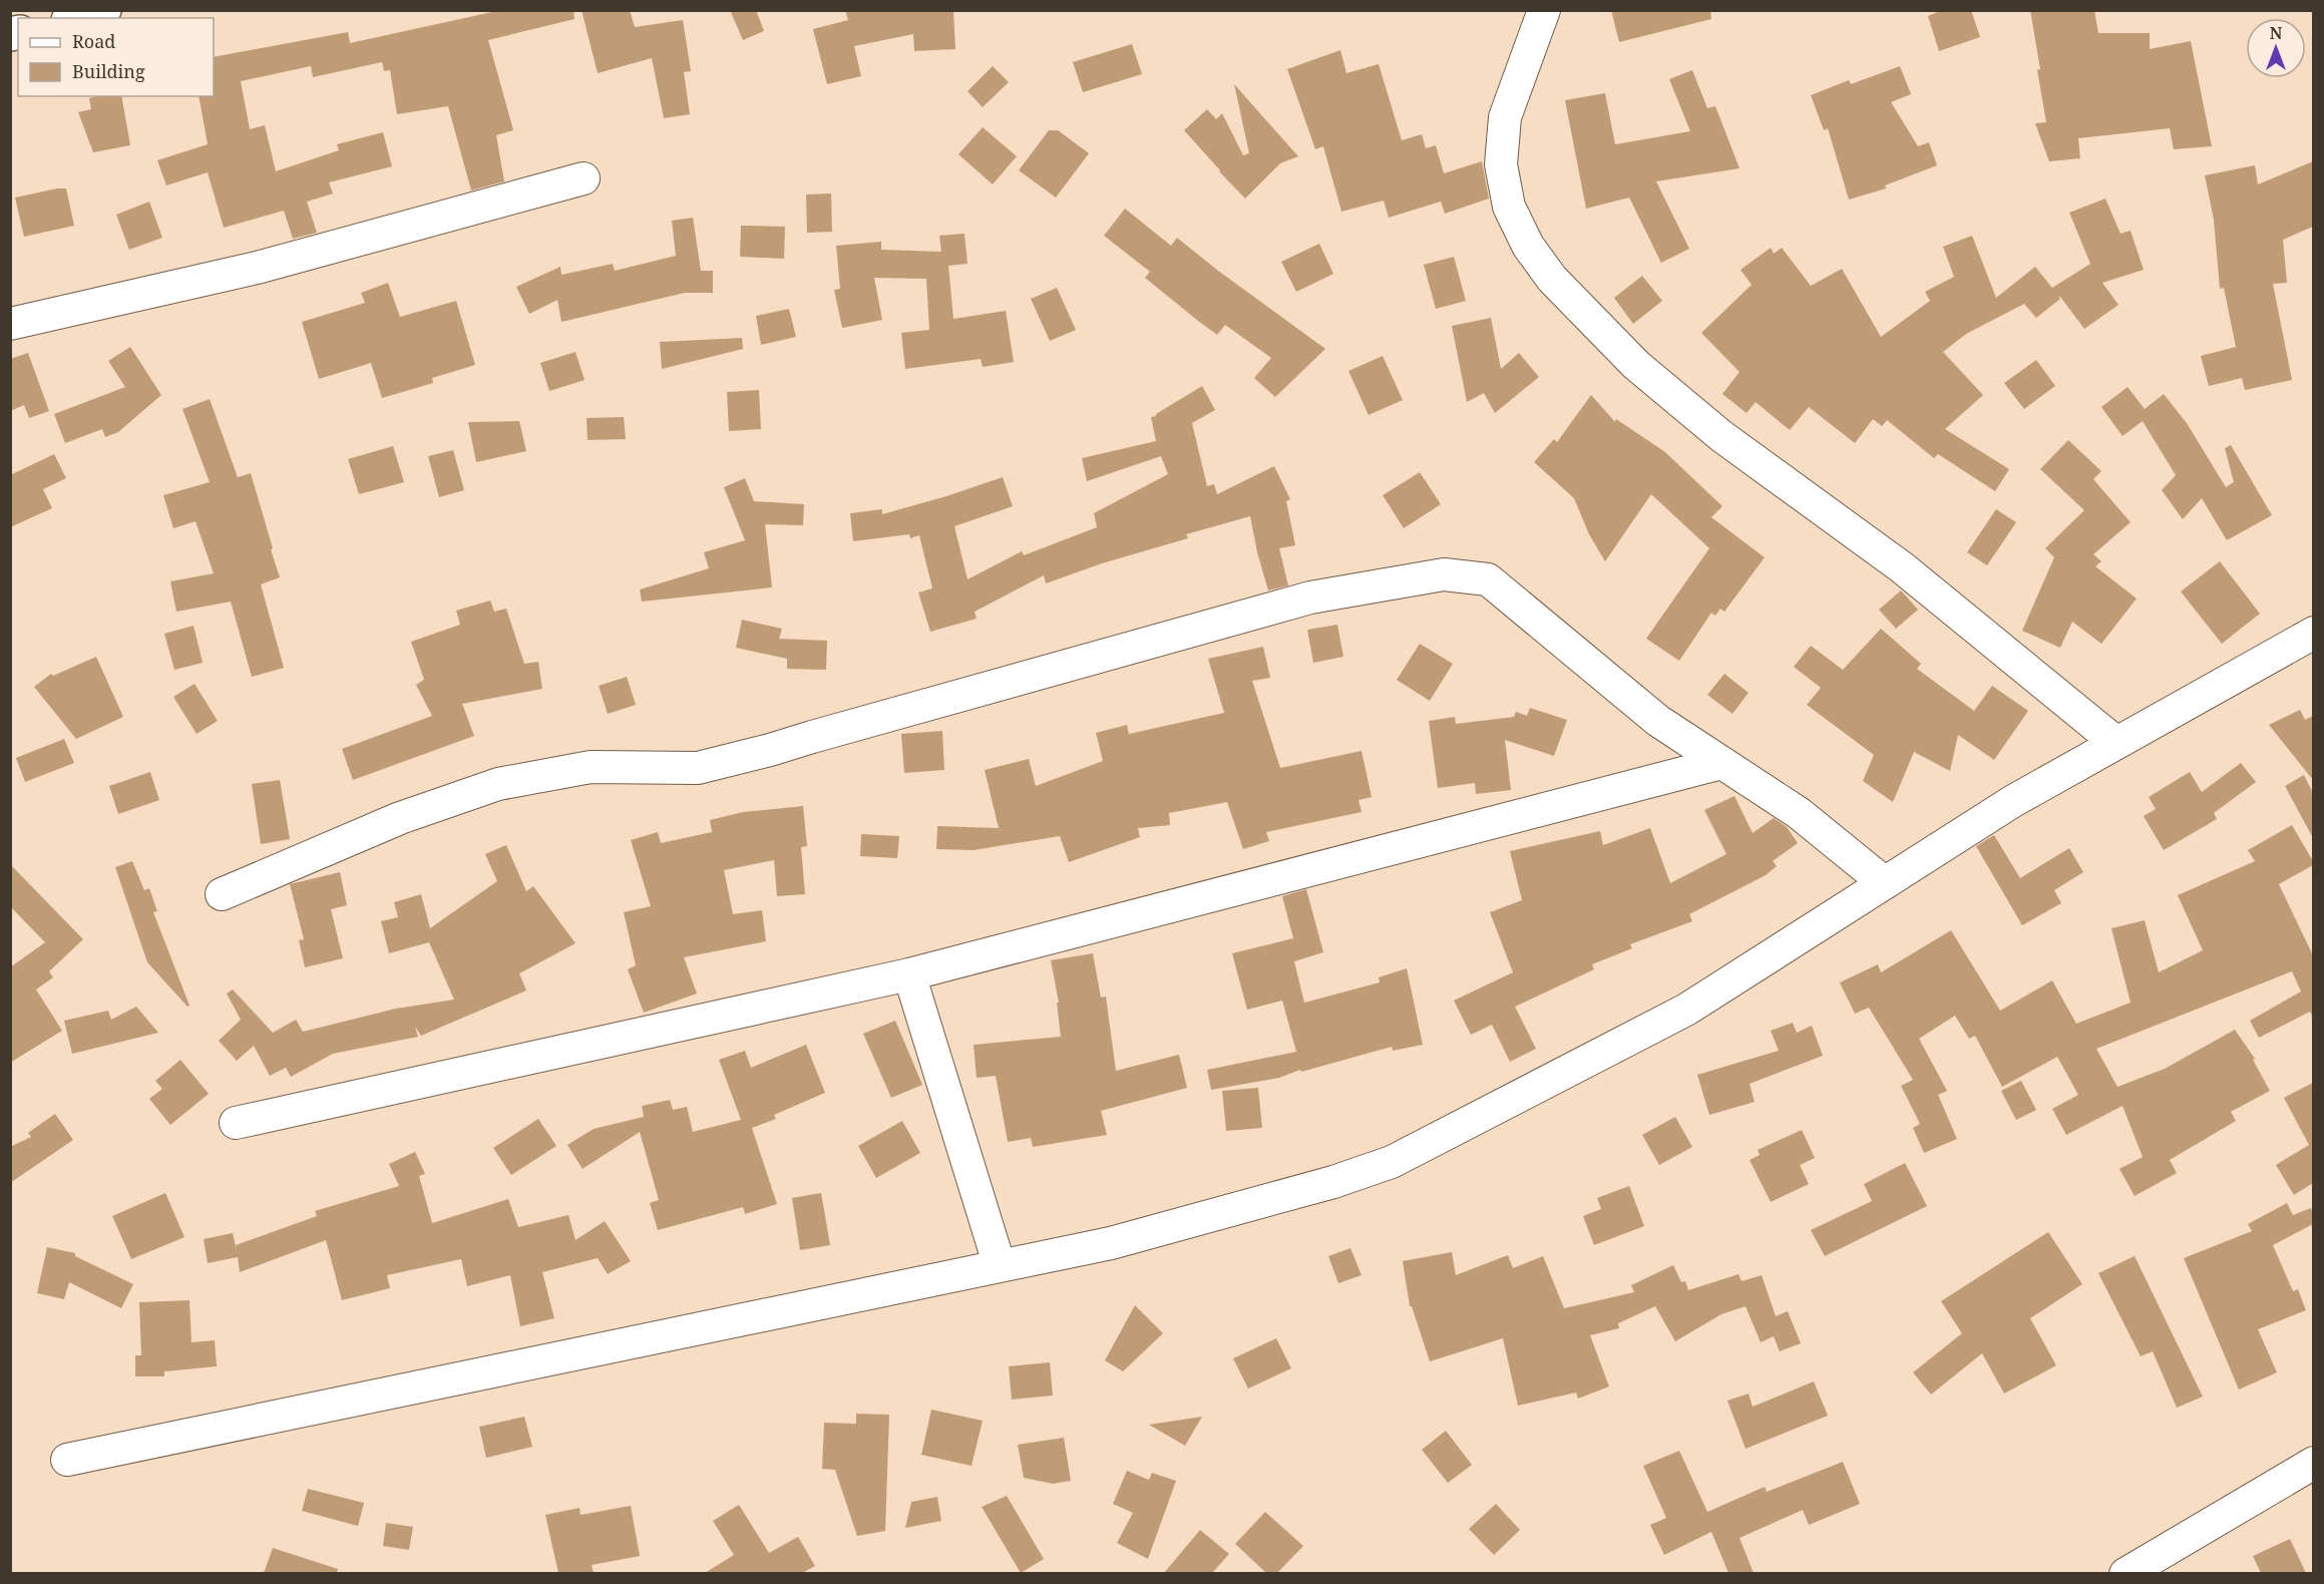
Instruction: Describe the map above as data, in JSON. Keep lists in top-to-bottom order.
{
  "legend": ["Road", "Building"],
  "north": "top"
}
